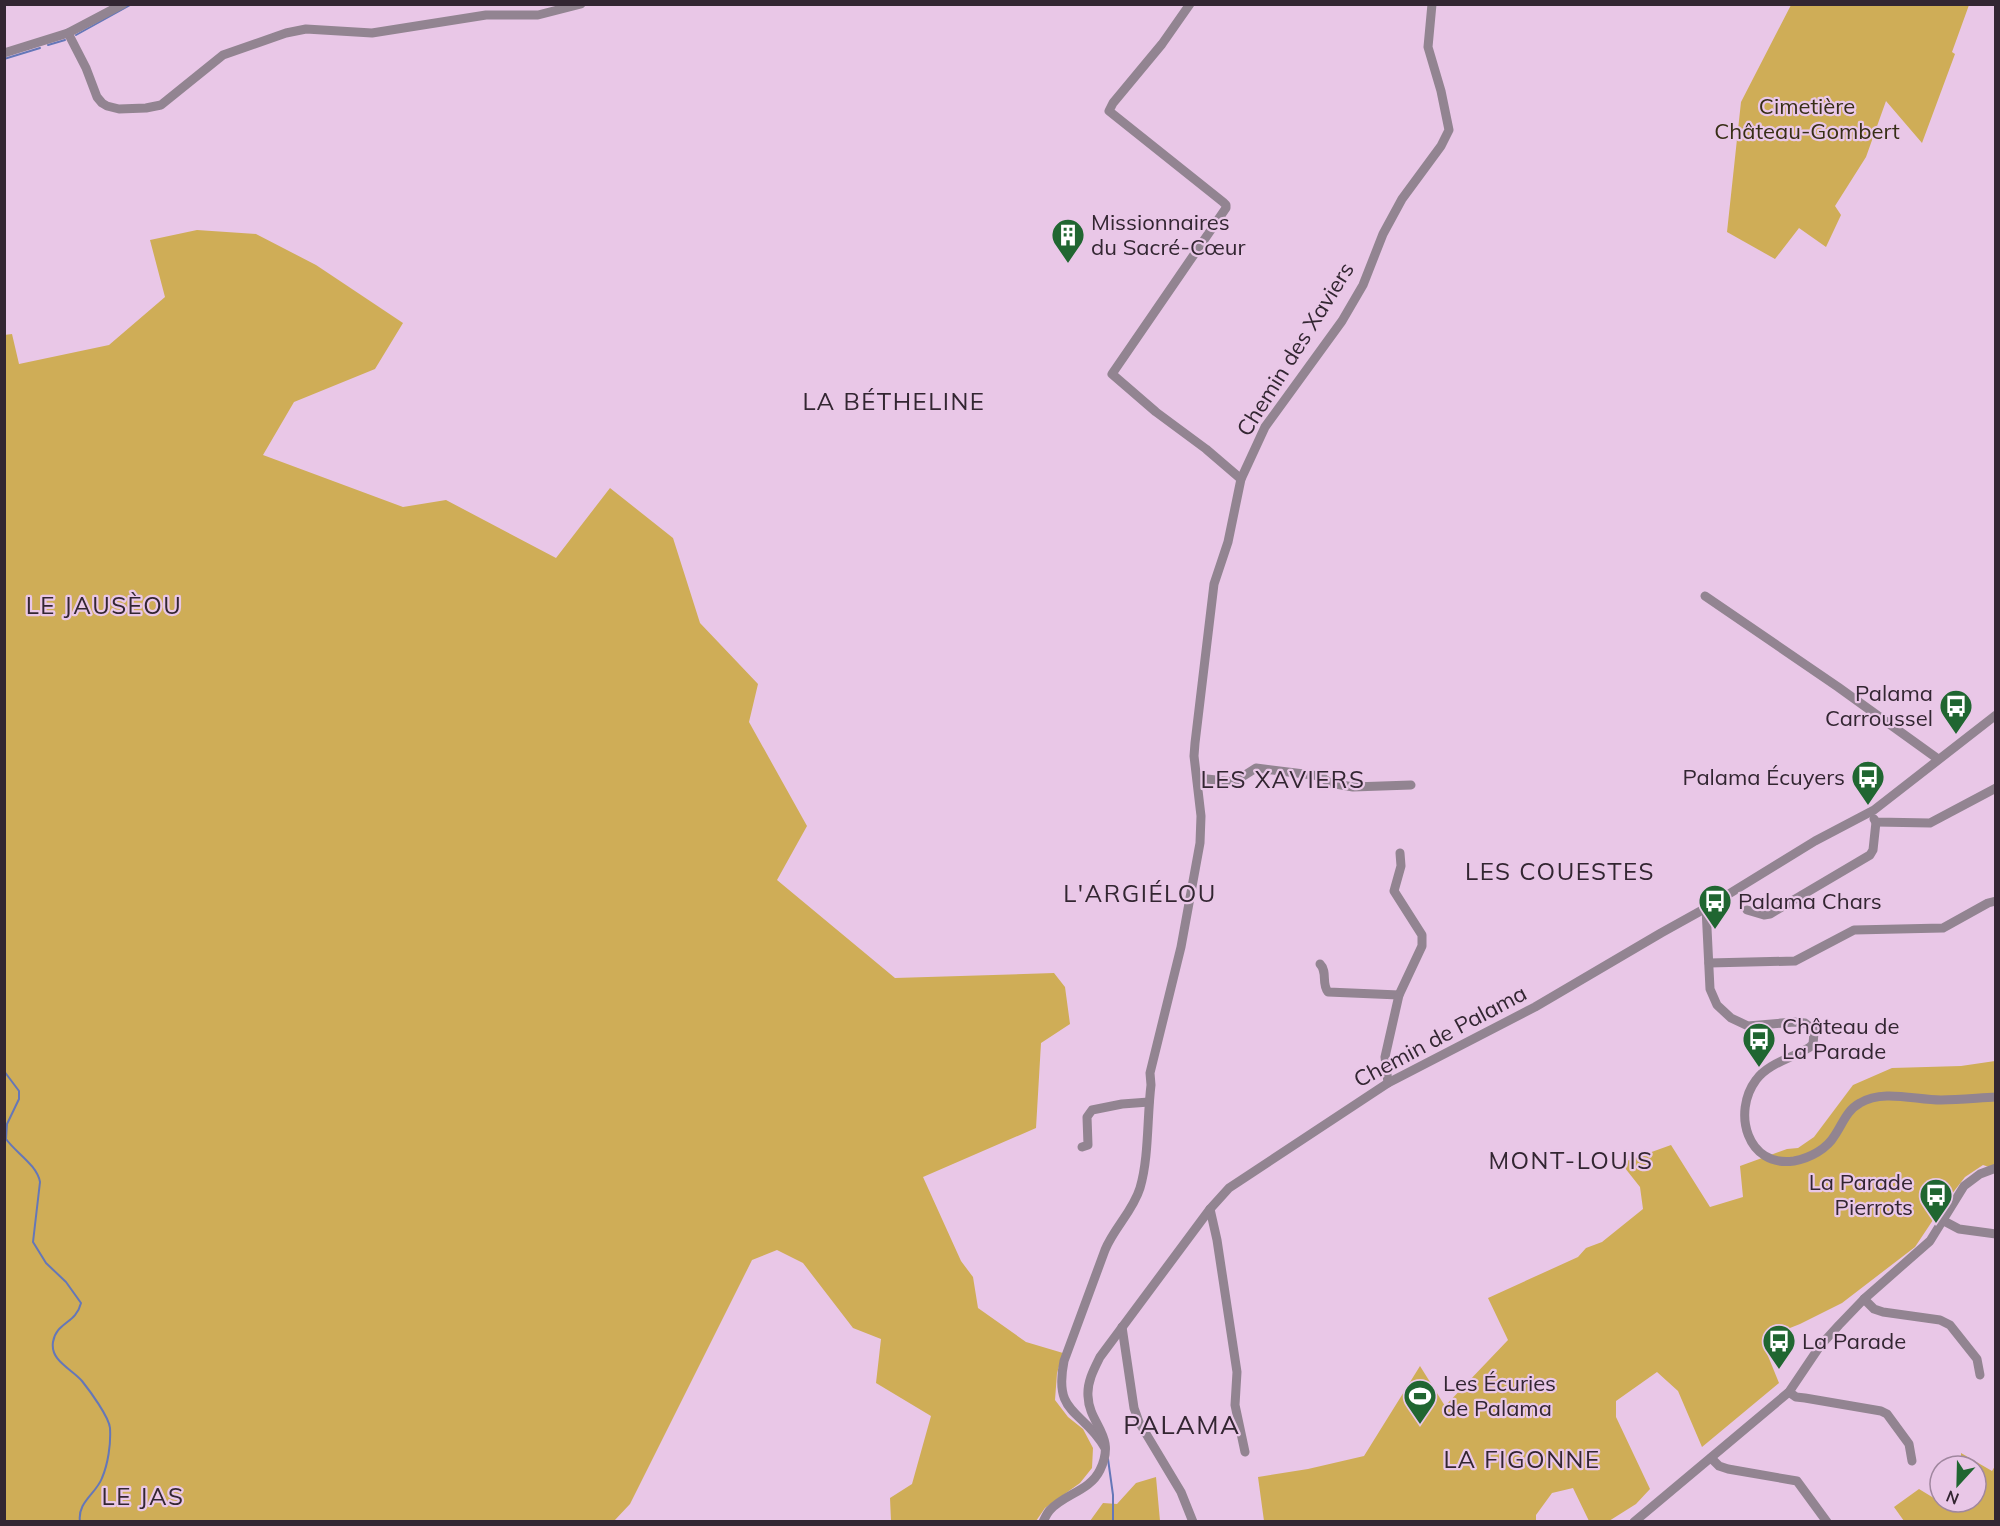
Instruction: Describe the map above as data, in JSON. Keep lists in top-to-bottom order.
{
  "streets": {
    "street": ["Chemin des Xaviers", "Chemin de Palama"]
  },
  "crossings": [
    ["Chemin des Xaviers", "Chemin de Palama"]
  ],
  "districts": [
    "LA BÉTHELINE",
    "LE JAUSÈOU",
    "LES XAVIERS",
    "LES COUESTES",
    "L'ARGIÉLOU",
    "MONT-LOUIS",
    "PALAMA",
    "LA FIGONNE",
    "LE JAS"
  ],
  "parks": ["Cimetière Château-Gombert"],
  "places": {
    "building": ["Missionnaires du Sacré-Cœur"],
    "bus stop": [
      "Palama Carroussel",
      "Palama Écuyers",
      "Palama Chars",
      "Château de La Parade",
      "La Parade Pierrots",
      "La Parade"
    ],
    "sports": ["Les Écuries de Palama"]
  },
  "north": "bottom"
}
